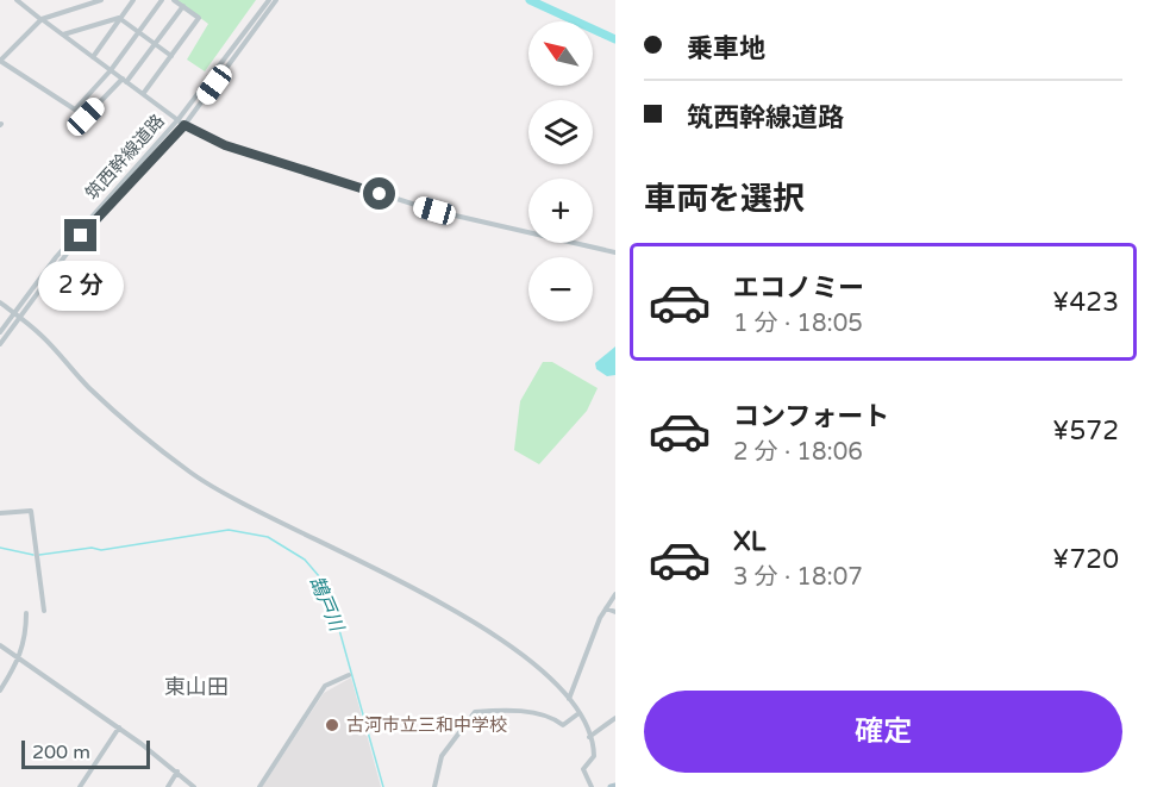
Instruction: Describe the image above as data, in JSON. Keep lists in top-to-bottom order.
{
  "streets": {
    "street": ["筑西幹線道路"]
  },
  "districts": ["東山田"],
  "water": ["鵠戸川"],
  "places": ["古河市立三和中学校"],
  "scale_bar": "200 m",
  "north": "top left",
  "page": {
    "banner": ["乗車地", "筑西幹線道路"],
    "map_buttons": ["+", "−"],
    "heading": "車両を選択",
    "list": [
      {
        "name": "エコノミー",
        "note": "1 分 · 18:05",
        "value": "¥423"
      },
      {
        "name": "コンフォート",
        "note": "2 分 · 18:06",
        "value": "¥572"
      },
      {
        "name": "XL",
        "note": "3 分 · 18:07",
        "value": "¥720"
      }
    ],
    "bubble": "2 分",
    "buttons": "確定",
    "scale": "200 m"
  }
}
